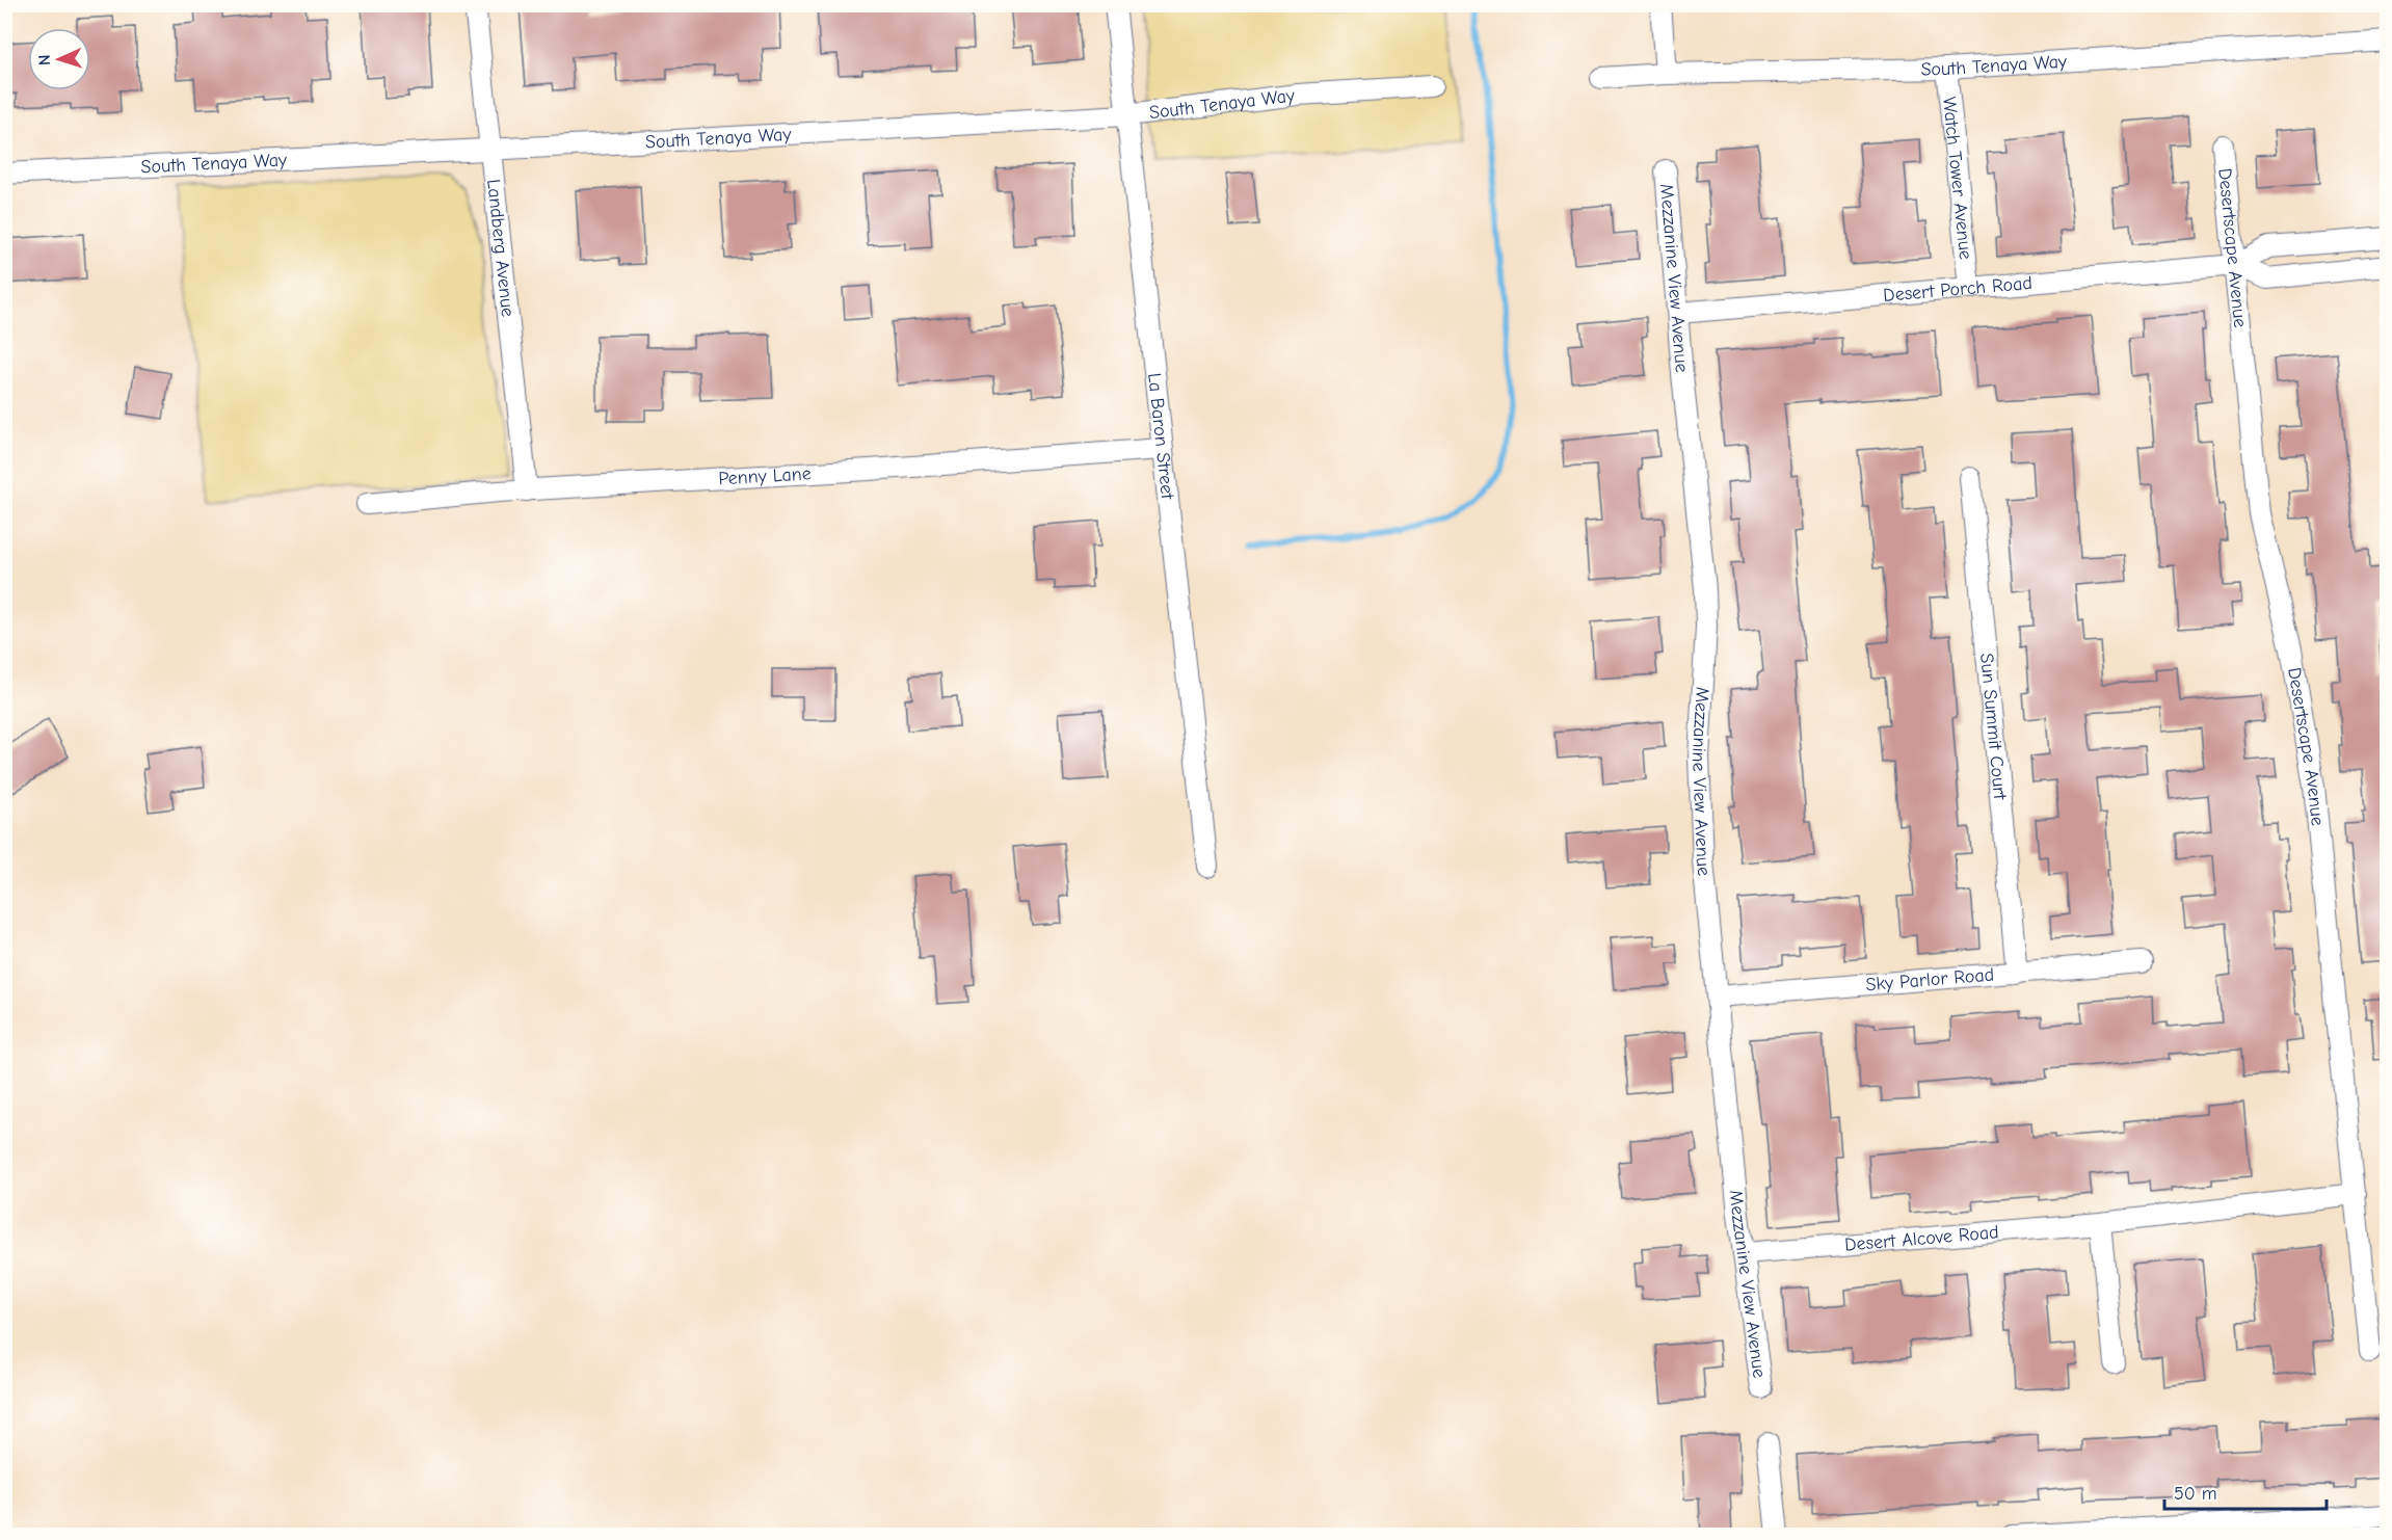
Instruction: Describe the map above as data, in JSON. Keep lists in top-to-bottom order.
{
  "streets": {
    "street": [
      "South Tenaya Way",
      "Watch Tower Avenue",
      "Landberg Avenue",
      "Desertscape Avenue",
      "Mezzanine View Avenue",
      "Desert Porch Road",
      "La Baron Street",
      "Penny Lane",
      "Sun Summit Court",
      "Sky Parlor Road",
      "Desert Alcove Road"
    ]
  },
  "crossings": [
    ["South Tenaya Way", "Watch Tower Avenue"],
    ["South Tenaya Way", "Landberg Avenue"],
    ["South Tenaya Way", "La Baron Street"],
    ["Watch Tower Avenue", "Desert Porch Road"],
    ["Landberg Avenue", "Penny Lane"],
    ["Desertscape Avenue", "Desert Porch Road"],
    ["Desertscape Avenue", "Desert Alcove Road"],
    ["Mezzanine View Avenue", "Desert Porch Road"],
    ["Mezzanine View Avenue", "Sky Parlor Road"],
    ["Mezzanine View Avenue", "Desert Alcove Road"],
    ["La Baron Street", "Penny Lane"],
    ["Sun Summit Court", "Sky Parlor Road"]
  ],
  "scale_bar": "50 m",
  "north": "left"
}
